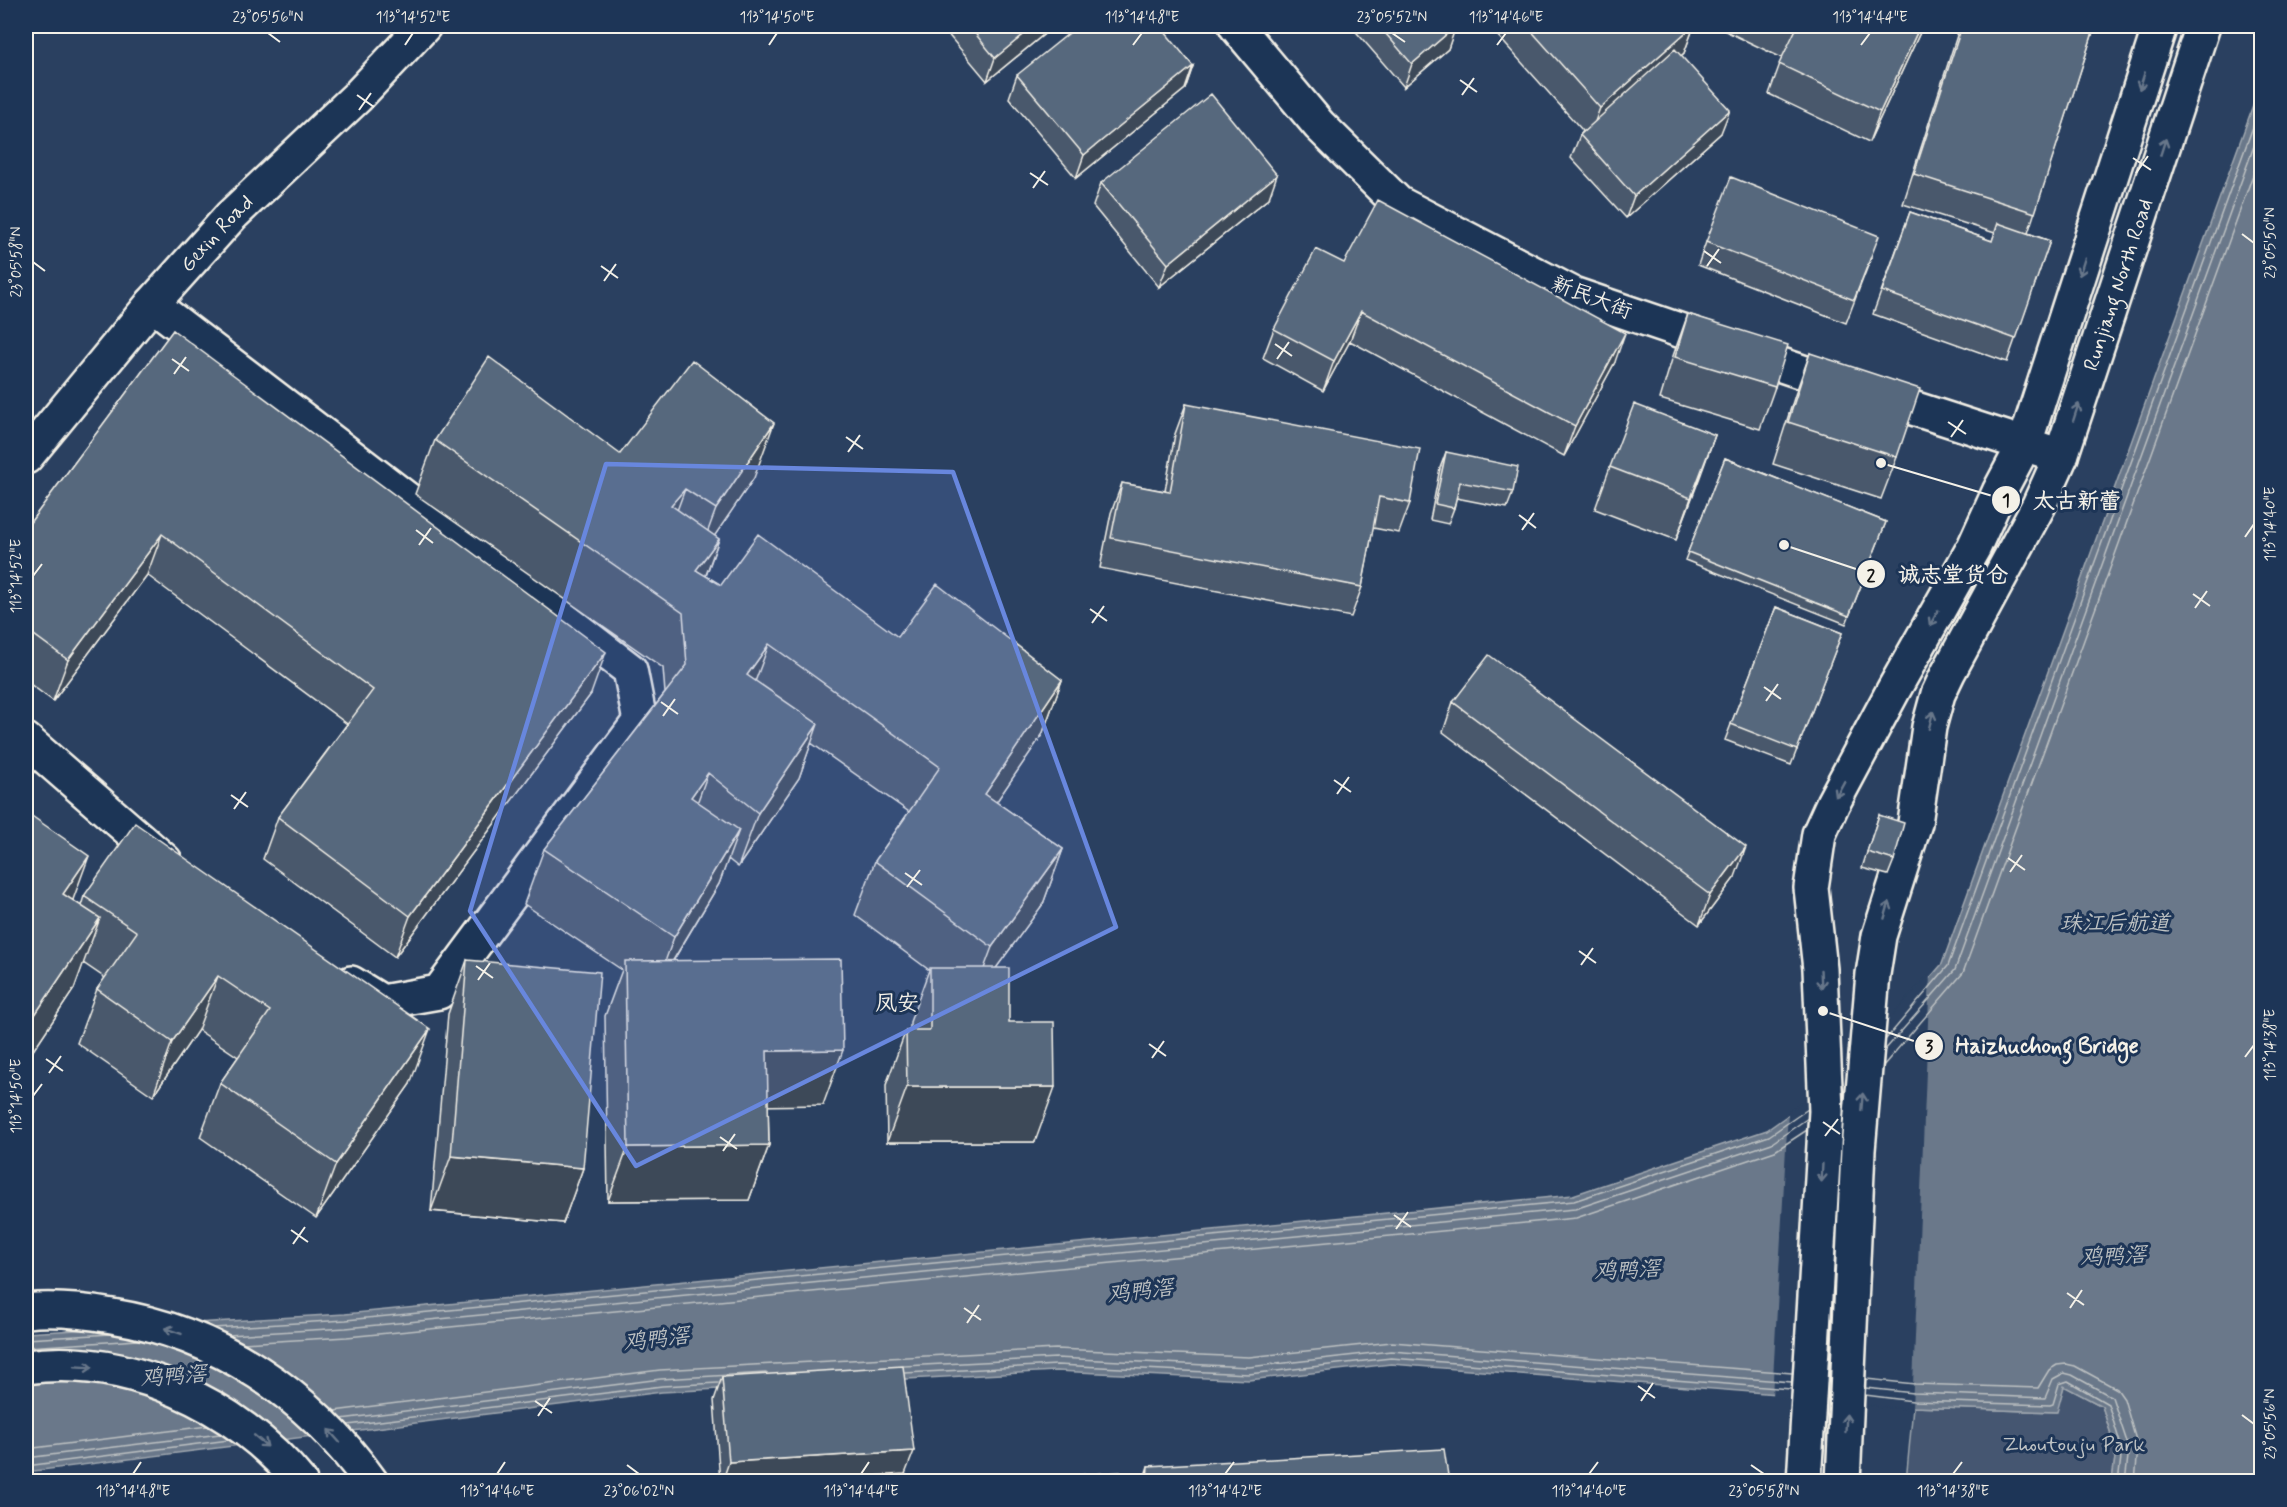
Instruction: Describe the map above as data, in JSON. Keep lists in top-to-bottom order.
{
  "streets": {
    "main road": ["Gexin Road", "Runjiang North Road", "新民大街"]
  },
  "crossings": [
    ["Runjiang North Road", "新民大街"]
  ],
  "districts": ["凤安"],
  "water": ["珠江后航道", "鸡鸭滘"],
  "parks": ["Zhoutouju Park"],
  "places": ["太古新蕾", "诚志堂货仓", "Haizhuchong Bridge"],
  "coordinates": [
    "23°05'56\"N",
    "113°14'52\"E",
    "113°14'50\"E",
    "113°14'48\"E",
    "23°05'52\"N",
    "113°14'46\"E",
    "113°14'44\"E",
    "23°05'50\"N",
    "23°05'58\"N",
    "113°14'40\"E",
    "113°14'38\"E",
    "23°06'02\"N",
    "113°14'42\"E"
  ]
}
